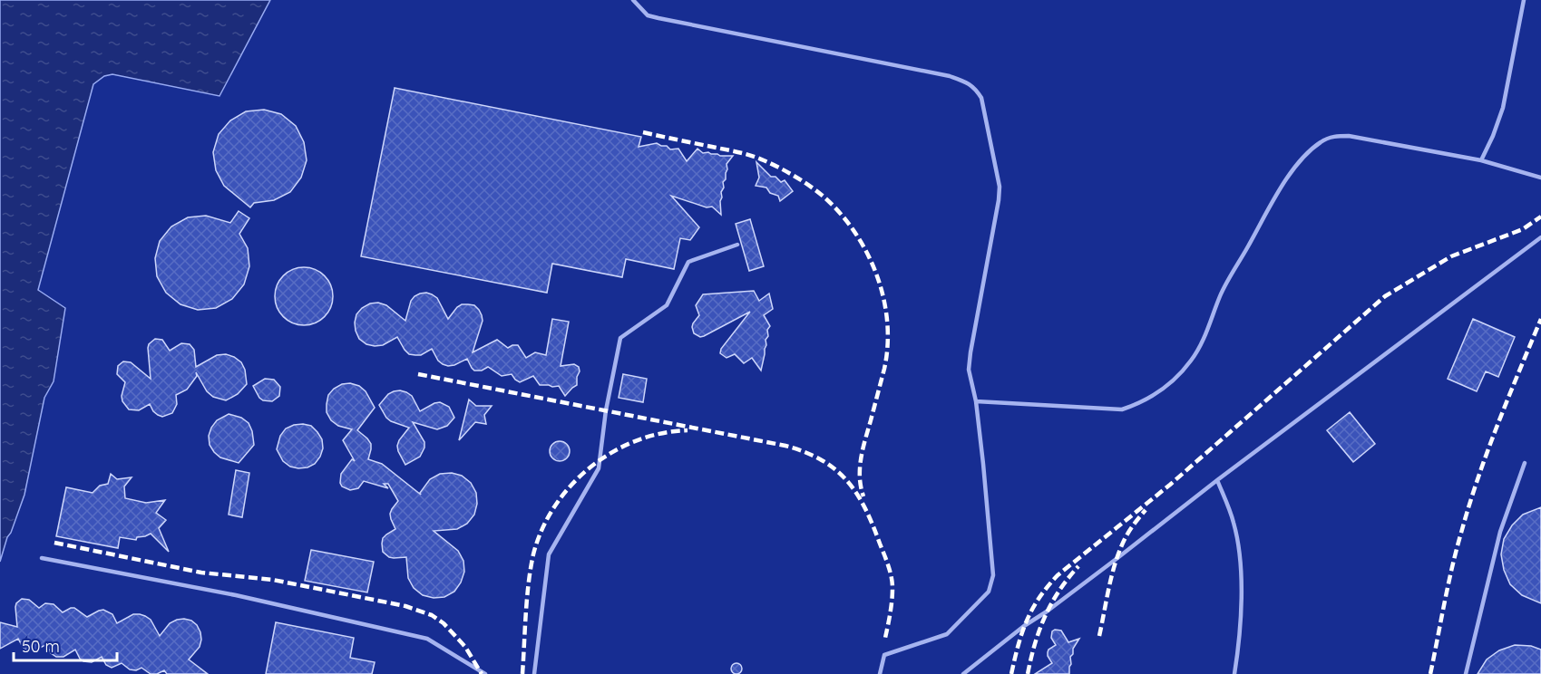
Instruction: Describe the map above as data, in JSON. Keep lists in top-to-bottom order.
{
  "scale_bar": "50 m"
}
